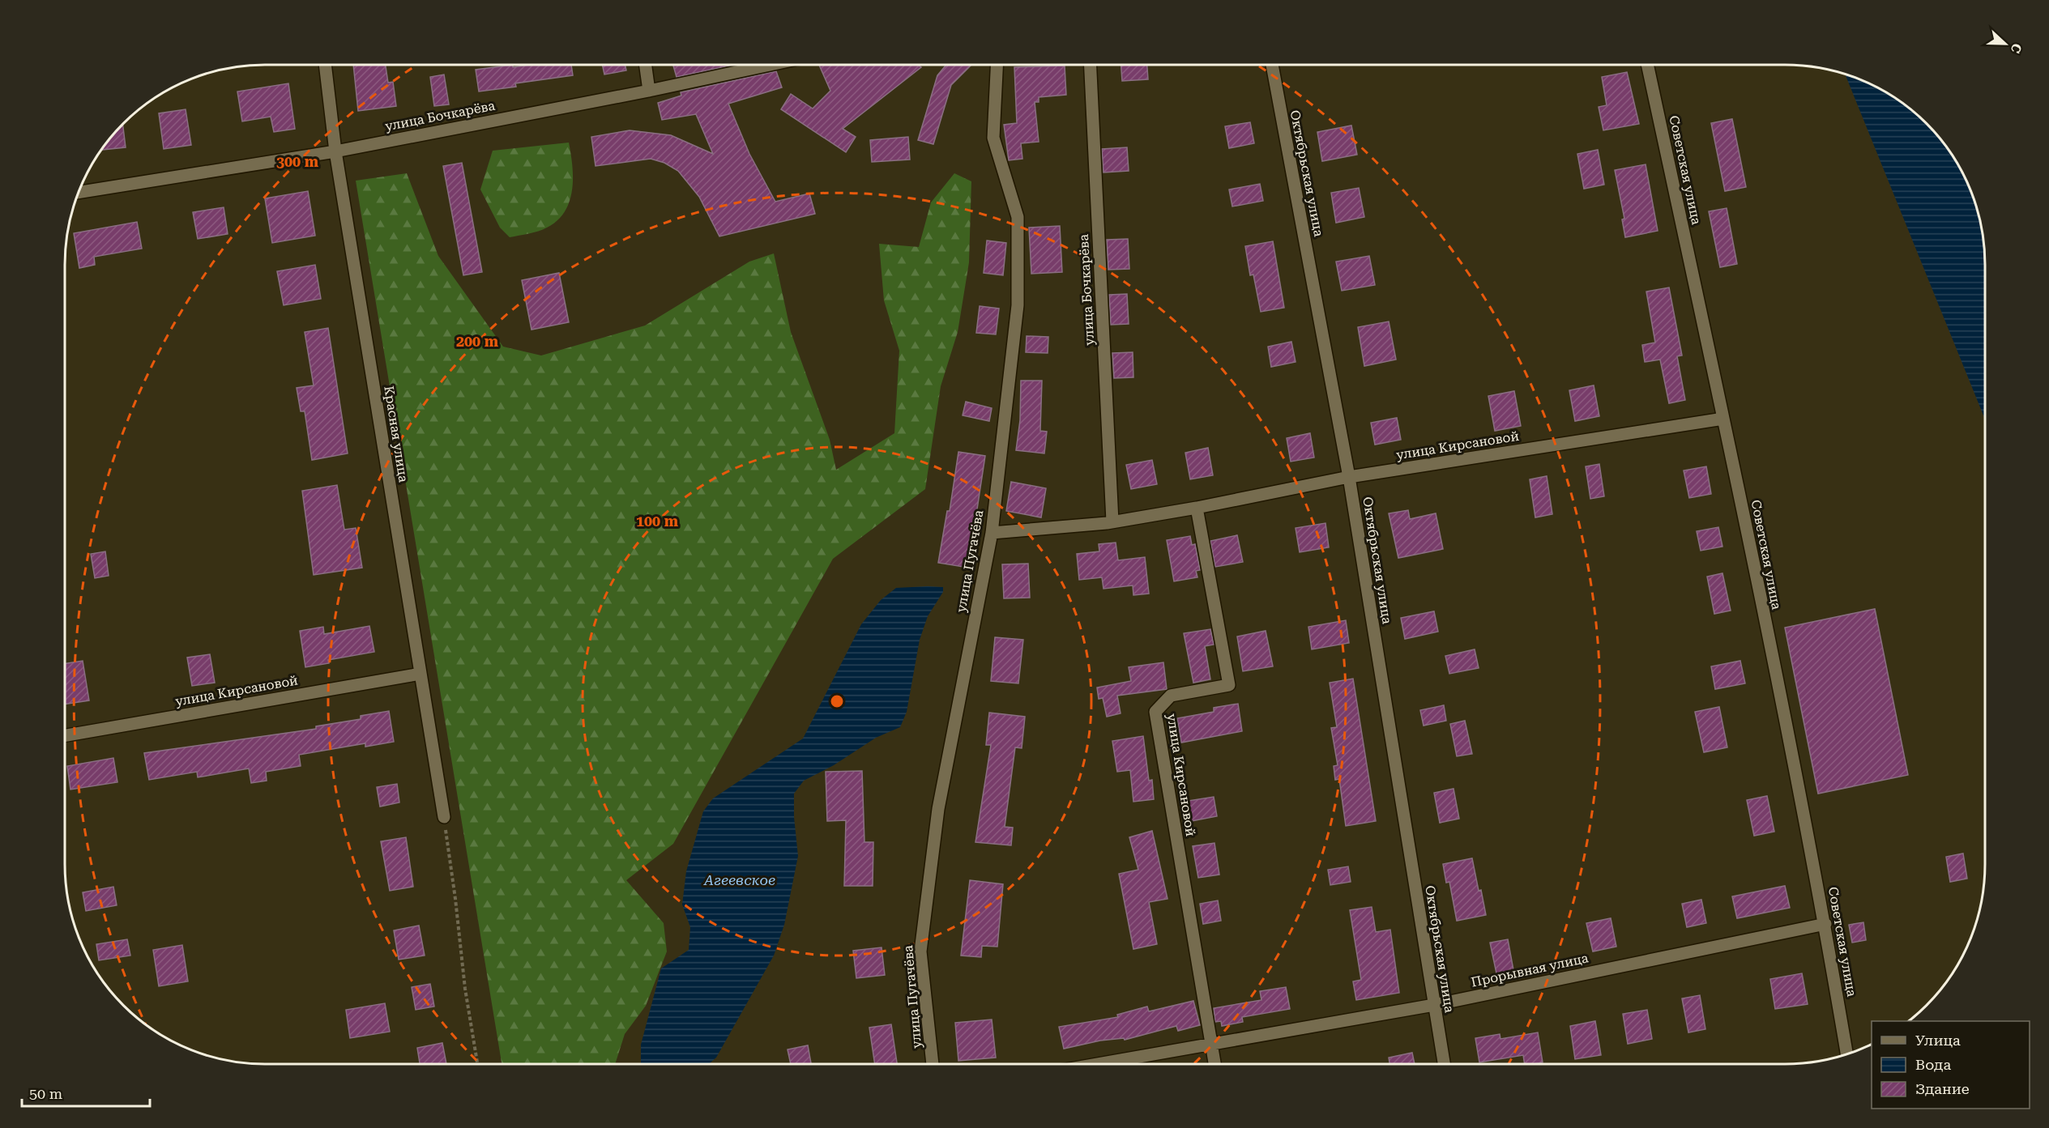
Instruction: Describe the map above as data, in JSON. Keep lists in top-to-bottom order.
{
  "streets": {
    "street": [
      "улица Бочкарёва",
      "Советская улица",
      "Октябрьская улица",
      "Красная улица",
      "улица Кирсановой",
      "улица Пугачёва",
      "Прорывная улица"
    ]
  },
  "crossings": [
    ["улица Бочкарёва", "Красная улица"],
    ["улица Бочкарёва", "улица Кирсановой"],
    ["Советская улица", "улица Кирсановой"],
    ["Советская улица", "Прорывная улица"],
    ["Октябрьская улица", "улица Кирсановой"],
    ["Октябрьская улица", "Прорывная улица"],
    ["Красная улица", "улица Кирсановой"],
    ["улица Кирсановой", "улица Пугачёва"],
    ["улица Кирсановой", "Прорывная улица"]
  ],
  "water": ["Агеевское"],
  "legend": ["Улица", "Вода", "Здание"],
  "scale_bar": "50 m",
  "north": "right",
  "rings": ["300 m", "200 m", "100 m"]
}
